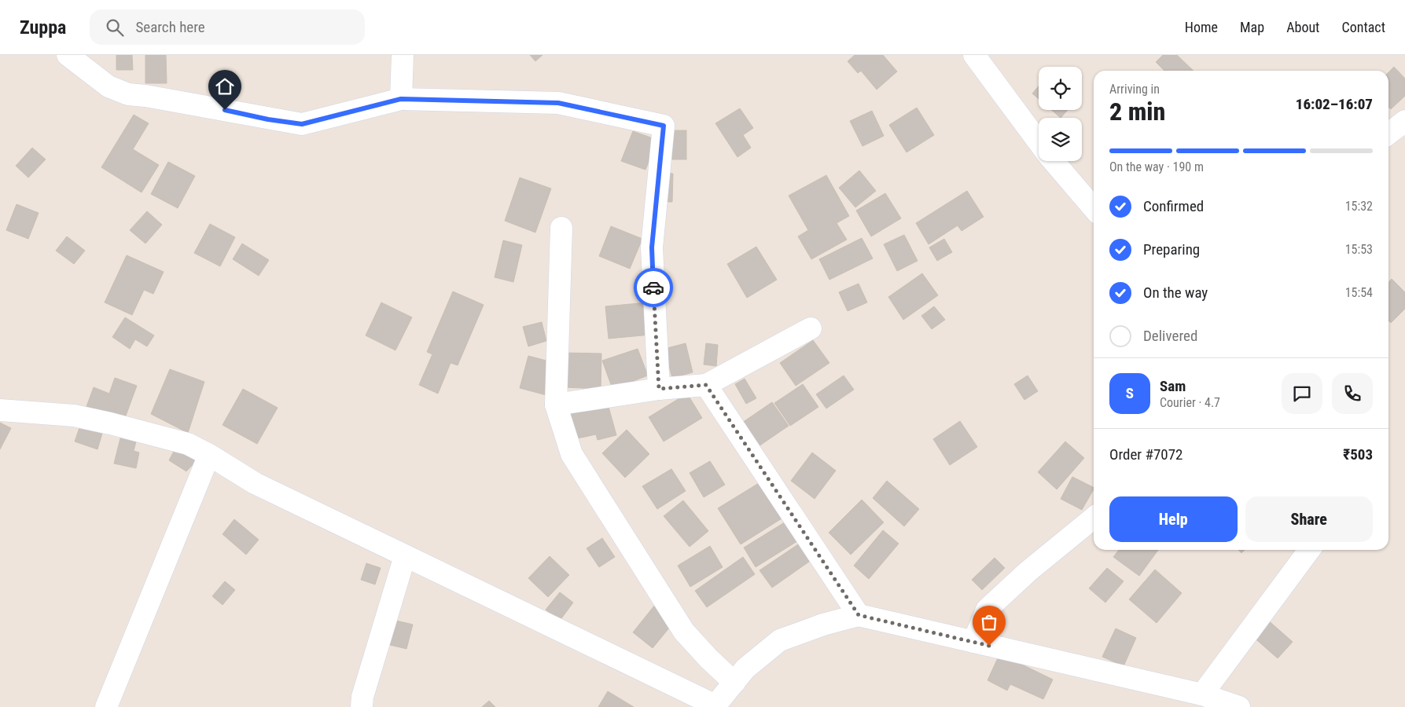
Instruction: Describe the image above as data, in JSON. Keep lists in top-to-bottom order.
{
  "page": {
    "header": "Zuppa",
    "search": "Search here",
    "nav": [
      "Home",
      "Map",
      "About",
      "Contact"
    ],
    "heading": ["2 min", "Arriving in", "16:02–16:07"],
    "panel": [
      "Sam",
      "Courier · 4.7",
      "Order #7072",
      "₹503"
    ],
    "bar": "On the way · 190 m",
    "list": [
      ["Confirmed", "15:32"],
      ["Preparing", "15:53"],
      ["On the way", "15:54"],
      "Delivered"
    ],
    "round": "S",
    "buttons": ["Help", "Share"]
  }
}
